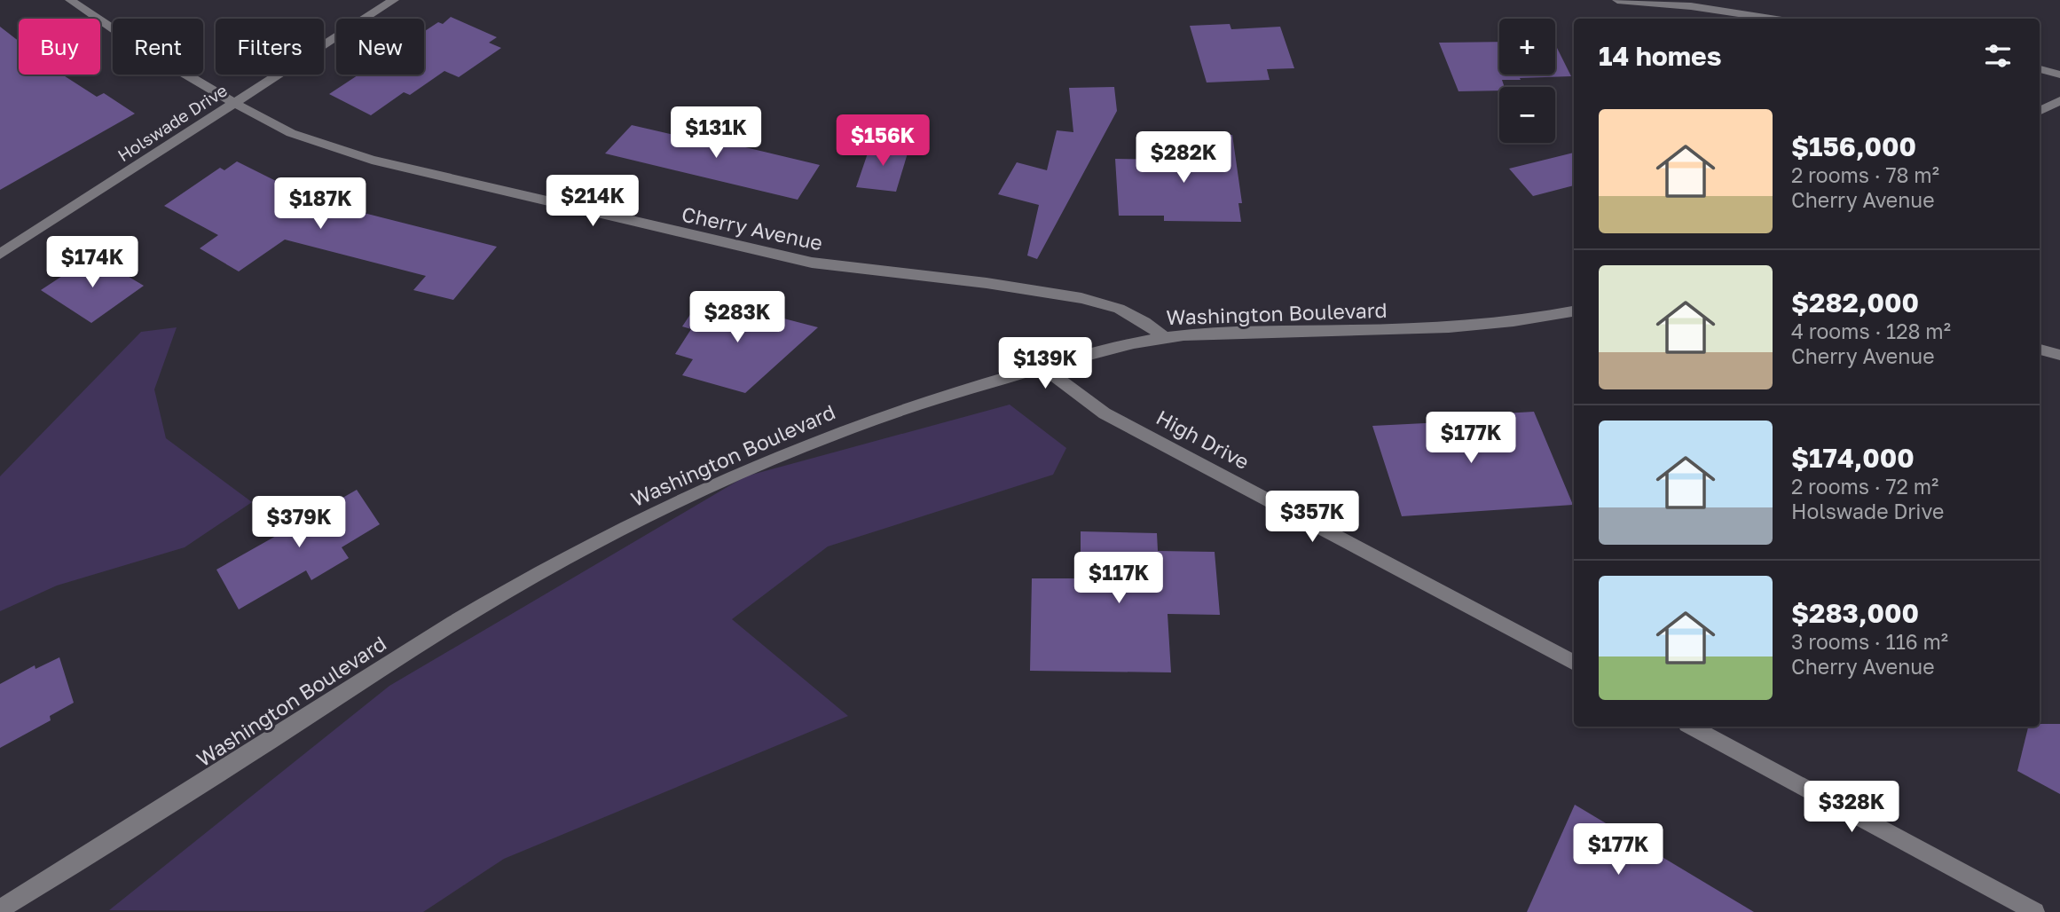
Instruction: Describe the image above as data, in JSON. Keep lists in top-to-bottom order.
{
  "streets": {
    "street": [
      "Holswade Drive",
      "Cherry Avenue",
      "Washington Boulevard",
      "High Drive"
    ]
  },
  "crossings": [
    ["Holswade Drive", "Cherry Avenue"],
    ["Cherry Avenue", "Washington Boulevard"],
    ["Washington Boulevard", "High Drive"]
  ],
  "page": {
    "map_buttons": ["+", "−"],
    "chip": [
      "Buy",
      "Rent",
      "Filters",
      "New"
    ],
    "heading": "14 homes",
    "list": [
      {
        "name": "$156,000",
        "note": "2 rooms · 78 m² · Cherry Avenue"
      },
      {
        "name": "$282,000",
        "note": "4 rooms · 128 m² · Cherry Avenue"
      },
      {
        "name": "$174,000",
        "note": "2 rooms · 72 m² · Holswade Drive"
      },
      {
        "name": "$283,000",
        "note": "3 rooms · 116 m² · Cherry Avenue"
      }
    ],
    "price": [
      "$131K",
      "$156K",
      "$282K",
      "$214K",
      "$187K",
      "$174K",
      "$283K",
      "$139K",
      "$177K",
      "$357K",
      "$379K",
      "$117K",
      "$328K",
      "$177K"
    ]
  }
}
